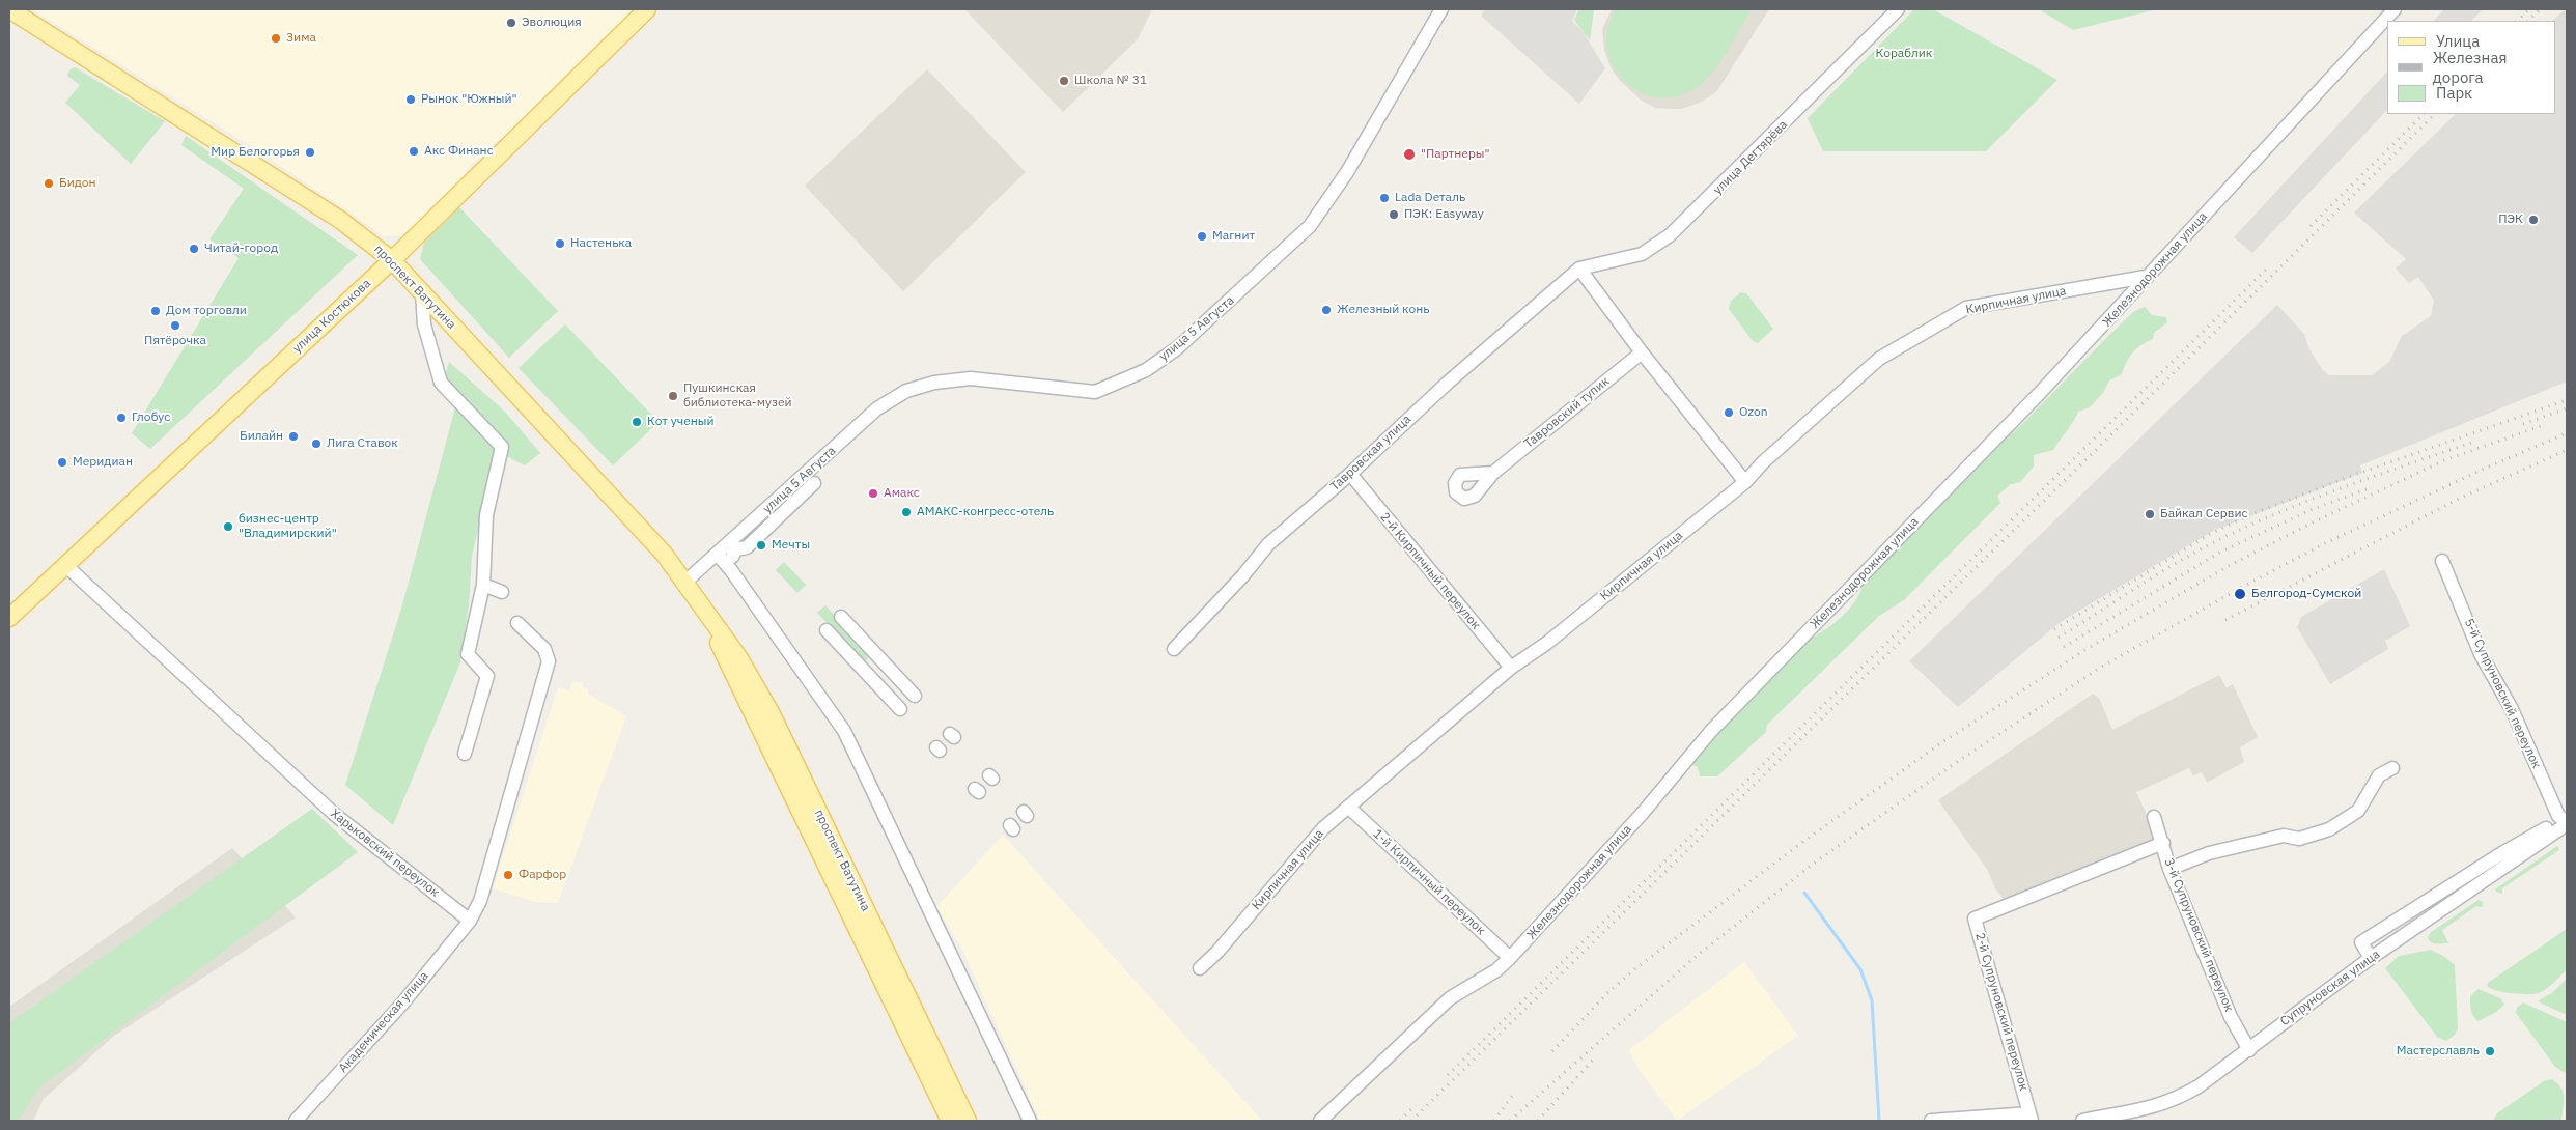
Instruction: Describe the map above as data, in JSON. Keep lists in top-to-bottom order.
{
  "streets": {
    "main road": ["проспект Ватутина", "улица Костюкова"],
    "street": [
      "улица Дегтярёва",
      "Железнодорожная улица",
      "Кирпичная улица",
      "улица 5 Августа",
      "Тавровский тупик",
      "Тавровская улица",
      "2-й Кирпичный переулок",
      "5-й Супруновский переулок",
      "Харьковский переулок",
      "1-й Кирпичный переулок",
      "3-й Супруновский переулок",
      "Супруновская улица",
      "2-й Супруновский переулок",
      "Академическая улица"
    ]
  },
  "crossings": [
    ["улица Дегтярёва", "Тавровская улица"],
    ["Железнодорожная улица", "Кирпичная улица"],
    ["Железнодорожная улица", "1-й Кирпичный переулок"],
    ["проспект Ватутина", "улица Костюкова"],
    ["проспект Ватутина", "улица 5 Августа"],
    ["Кирпичная улица", "2-й Кирпичный переулок"],
    ["Кирпичная улица", "1-й Кирпичный переулок"],
    ["улица Костюкова", "Харьковский переулок"],
    ["Тавровская улица", "2-й Кирпичный переулок"],
    ["5-й Супруновский переулок", "Супруновская улица"],
    ["Харьковский переулок", "Академическая улица"],
    ["3-й Супруновский переулок", "Супруновская улица"],
    ["3-й Супруновский переулок", "2-й Супруновский переулок"]
  ],
  "parks": ["Кораблик"],
  "places": [
    "Эволюция",
    "Зима",
    "Школа № 31",
    "Рынок \"Южный\"",
    "Акс Финанс",
    "Мир Белогорья",
    "\"Партнеры\"",
    "Бидон",
    "Lada Dеталь",
    "ПЭК: Easyway",
    "ПЭК",
    "Магнит",
    "Настенька",
    "Читай-город",
    "Железный конь",
    "Дом торговли",
    "Пятёрочка",
    "Пушкинская библиотека-музей",
    "Ozon",
    "Глобус",
    "Кот ученый",
    "Билайн",
    "Лига Ставок",
    "Меридиан",
    "Амакс",
    "АМАКС-конгресс-отель",
    "Байкал Сервис",
    "бизнес-центр \"Владимирский\"",
    "Мечты",
    "Белгород-Сумской",
    "Фарфор",
    "Мастерславль"
  ],
  "legend": ["Улица", "Железная дорога", "Парк"]
}
